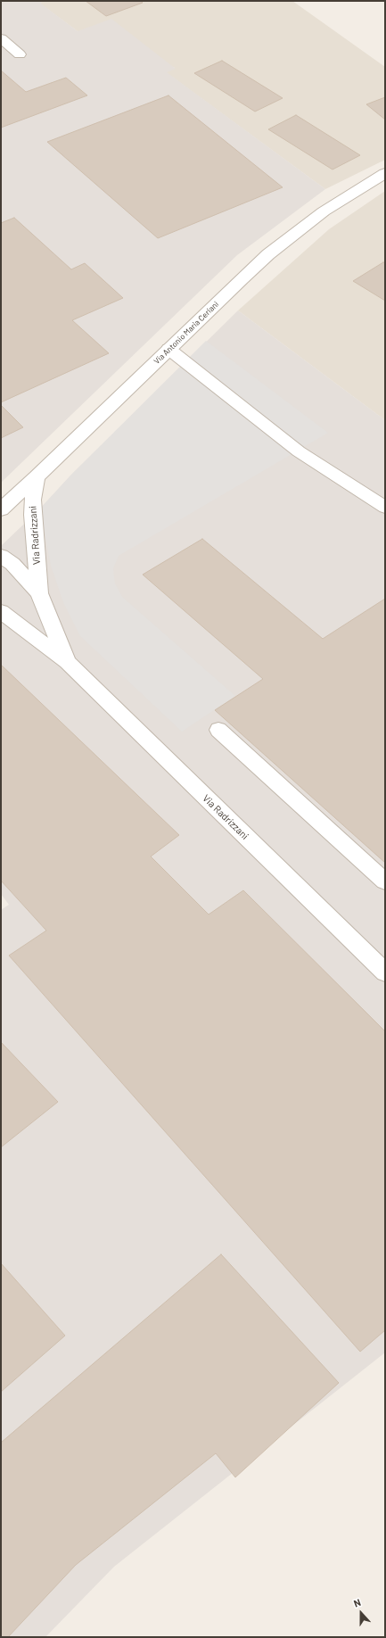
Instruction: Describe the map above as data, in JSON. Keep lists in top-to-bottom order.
{
  "streets": {
    "street": ["Via Antonio Maria Ceriani", "Via Radrizzani"]
  },
  "crossings": [
    ["Via Antonio Maria Ceriani", "Via Radrizzani"]
  ],
  "north": "top"
}
